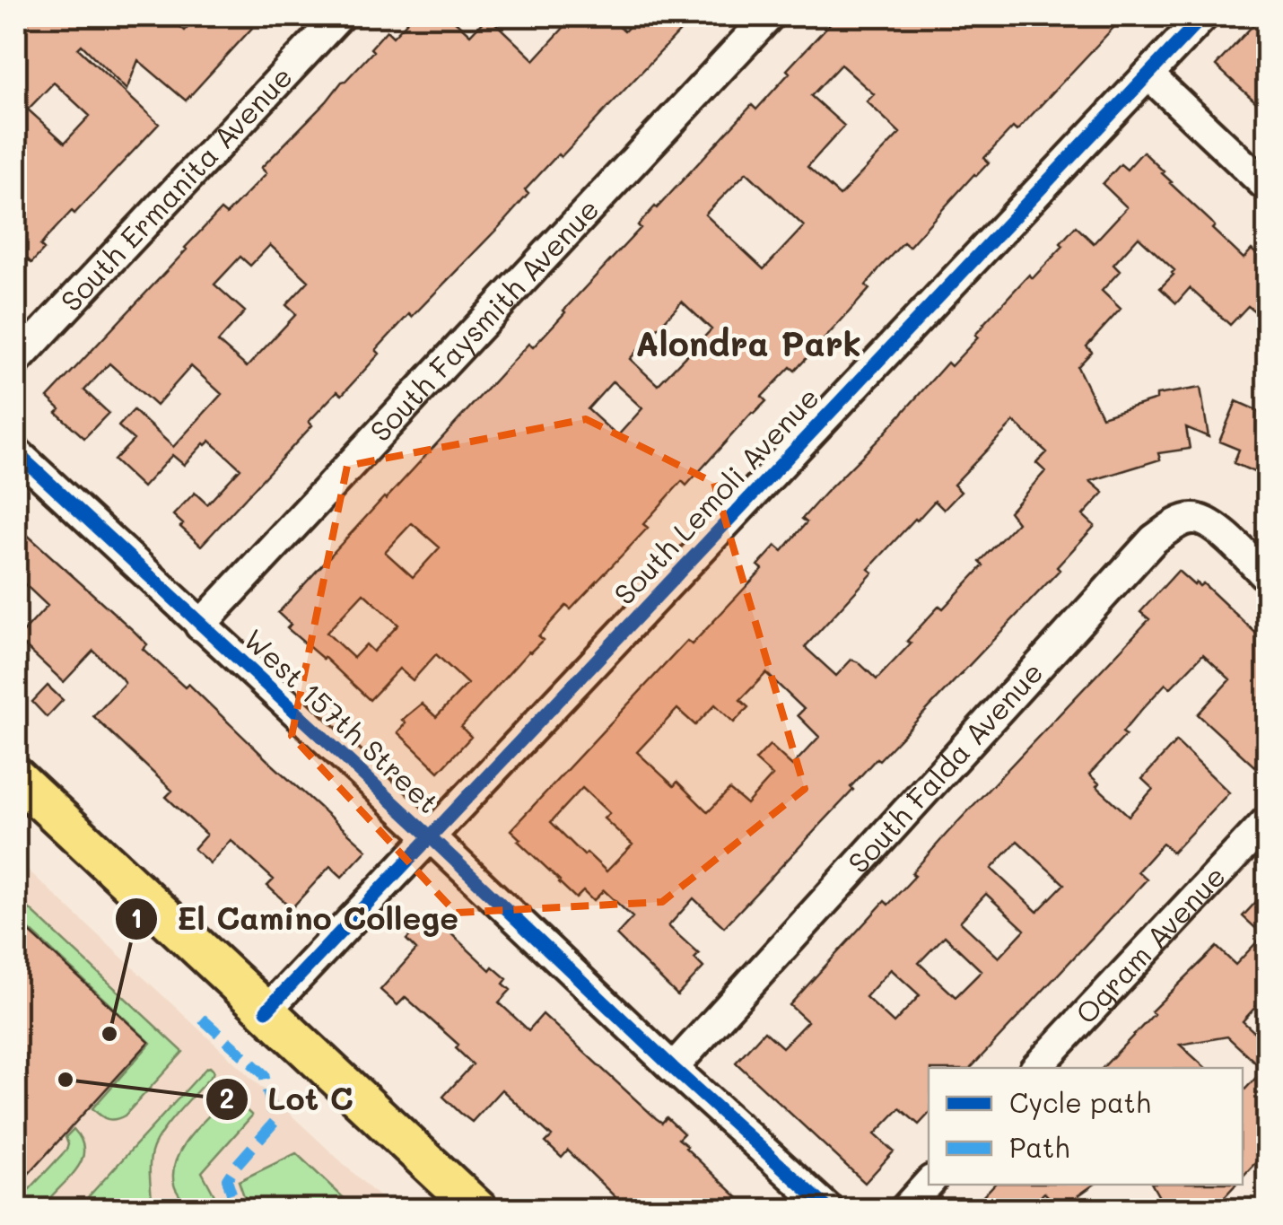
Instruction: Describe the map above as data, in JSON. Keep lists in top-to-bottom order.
{
  "streets": {
    "street": [
      "South Ermanita Avenue",
      "South Faysmith Avenue",
      "South Lemoli Avenue",
      "West 157th Street",
      "South Falda Avenue",
      "Ogram Avenue"
    ]
  },
  "crossings": [
    ["South Faysmith Avenue", "West 157th Street"],
    ["South Lemoli Avenue", "West 157th Street"],
    ["West 157th Street", "South Falda Avenue"]
  ],
  "districts": ["Alondra Park"],
  "places": ["El Camino College", "Lot C"],
  "legend": ["Cycle path", "Path"]
}
